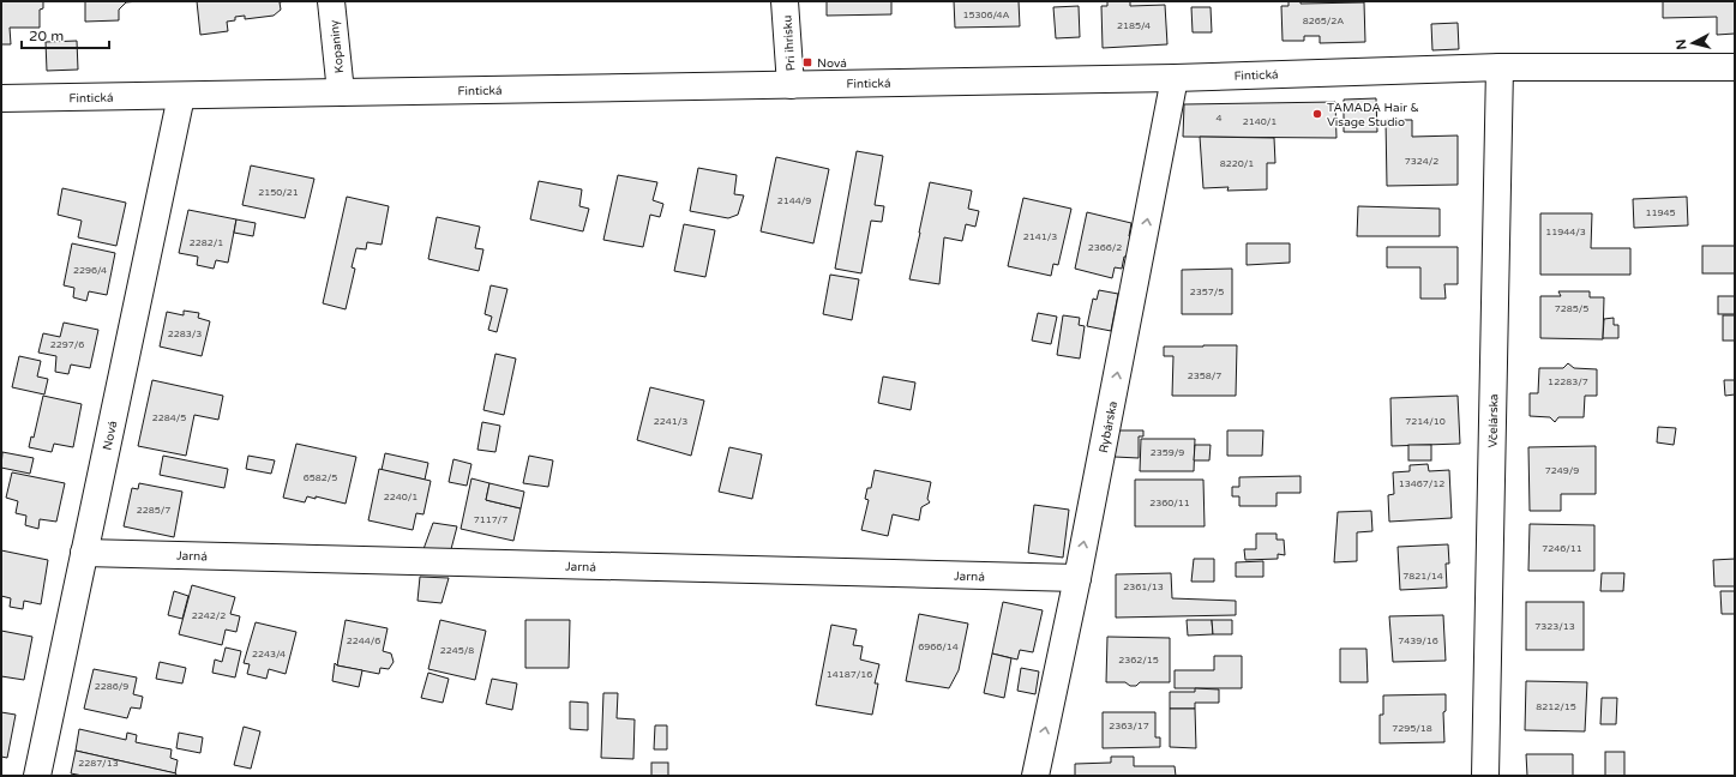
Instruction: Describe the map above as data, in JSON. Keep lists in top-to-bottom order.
{
  "streets": {
    "street": [
      "Pri ihrisku",
      "Kopaniny",
      "Fintická",
      "Včelárska",
      "Rybárska",
      "Nová",
      "Jarná"
    ]
  },
  "crossings": [
    ["Pri ihrisku", "Fintická"],
    ["Kopaniny", "Fintická"],
    ["Fintická", "Včelárska"],
    ["Fintická", "Rybárska"],
    ["Fintická", "Nová"],
    ["Rybárska", "Jarná"],
    ["Nová", "Jarná"]
  ],
  "one_way": ["Rybárska"],
  "places": {
    "transit": ["Nová"],
    "other": ["TAMADA Hair & Visage Studio"]
  },
  "house_numbers": [
    "15306/4A",
    "8265/2A",
    "2185/4",
    "4",
    "2140/1",
    "7324/2",
    "8220/1",
    "2150/21",
    "2144/9",
    "11945",
    "11944/3",
    "2141/3",
    "2282/1",
    "2366/2",
    "2296/4",
    "2357/5",
    "7285/5",
    "2283/3",
    "2297/6",
    "2358/7",
    "12283/7",
    "2284/5",
    "2241/3",
    "7214/10",
    "2359/9",
    "7249/9",
    "6582/5",
    "13467/12",
    "2240/1",
    "2360/11",
    "2285/7",
    "7117/7",
    "7246/11",
    "7821/14",
    "2361/13",
    "2242/2",
    "7323/13",
    "2244/6",
    "7439/16",
    "6966/14",
    "2245/8",
    "2243/4",
    "2362/15",
    "14187/16",
    "2286/9",
    "8212/15",
    "2363/17",
    "7295/18",
    "2287/13"
  ],
  "scale_bar": "20 m",
  "north": "left"
}
